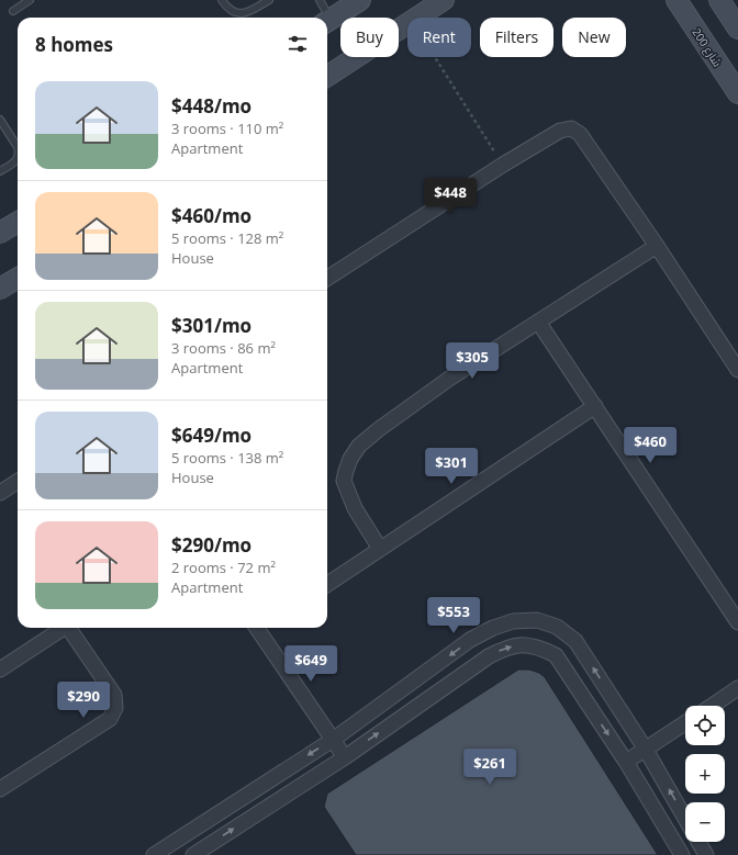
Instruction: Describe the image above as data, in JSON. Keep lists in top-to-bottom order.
{
  "streets": {
    "street": ["شارع 200"]
  },
  "page": {
    "chip": [
      "Buy",
      "Rent",
      "Filters",
      "New"
    ],
    "heading": "8 homes",
    "list": [
      {
        "name": "$448/mo",
        "note": "3 rooms · 110 m² · Apartment"
      },
      {
        "name": "$460/mo",
        "note": "5 rooms · 128 m² · House"
      },
      {
        "name": "$301/mo",
        "note": "3 rooms · 86 m² · Apartment"
      },
      {
        "name": "$649/mo",
        "note": "5 rooms · 138 m² · House"
      },
      {
        "name": "$290/mo",
        "note": "2 rooms · 72 m² · Apartment"
      }
    ],
    "price": [
      "$448",
      "$305",
      "$460",
      "$301",
      "$553",
      "$649",
      "$290",
      "$261"
    ],
    "map_buttons": ["+", "−"]
  }
}
